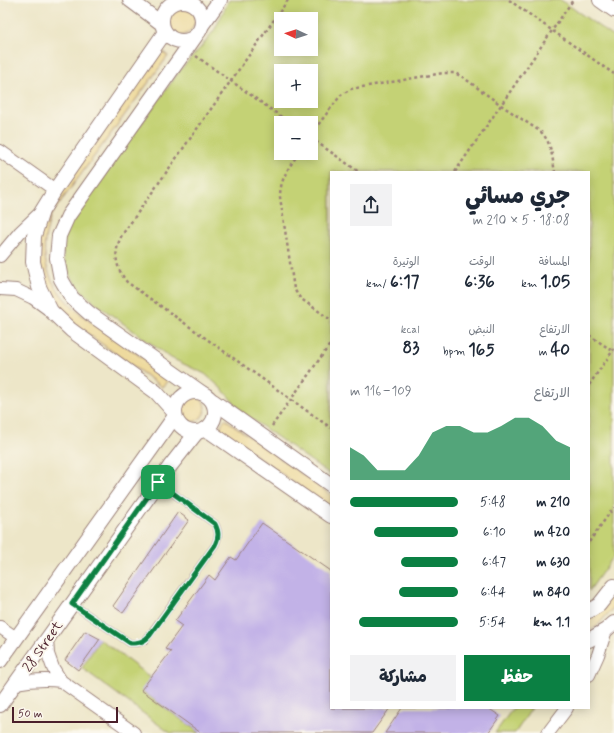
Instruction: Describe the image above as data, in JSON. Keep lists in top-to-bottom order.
{
  "streets": {
    "street": ["28 Street"]
  },
  "scale_bar": "50 m",
  "north": "left",
  "page": {
    "map_buttons": ["+", "−"],
    "heading": ["جري مسائي", "18:08 · 5 × 210 m"],
    "stats": [
      ["المسافة", "1.05 km"],
      ["الوقت", "6:36"],
      ["الوتيرة", "6:17 /km"],
      ["الارتفاع", "40 m"],
      ["النبض", "165 bpm"],
      ["kcal", "83"]
    ],
    "chart": ["الارتفاع", "109–116 m"],
    "list": [
      {
        "name": "210 m",
        "note": "5:48"
      },
      {
        "name": "420 m",
        "note": "6:10"
      },
      {
        "name": "630 m",
        "note": "6:47"
      },
      {
        "name": "840 m",
        "note": "6:44"
      },
      {
        "name": "1.1 km",
        "note": "5:54"
      }
    ],
    "buttons": ["حفظ", "مشاركة"],
    "scale": "50 m"
  }
}
